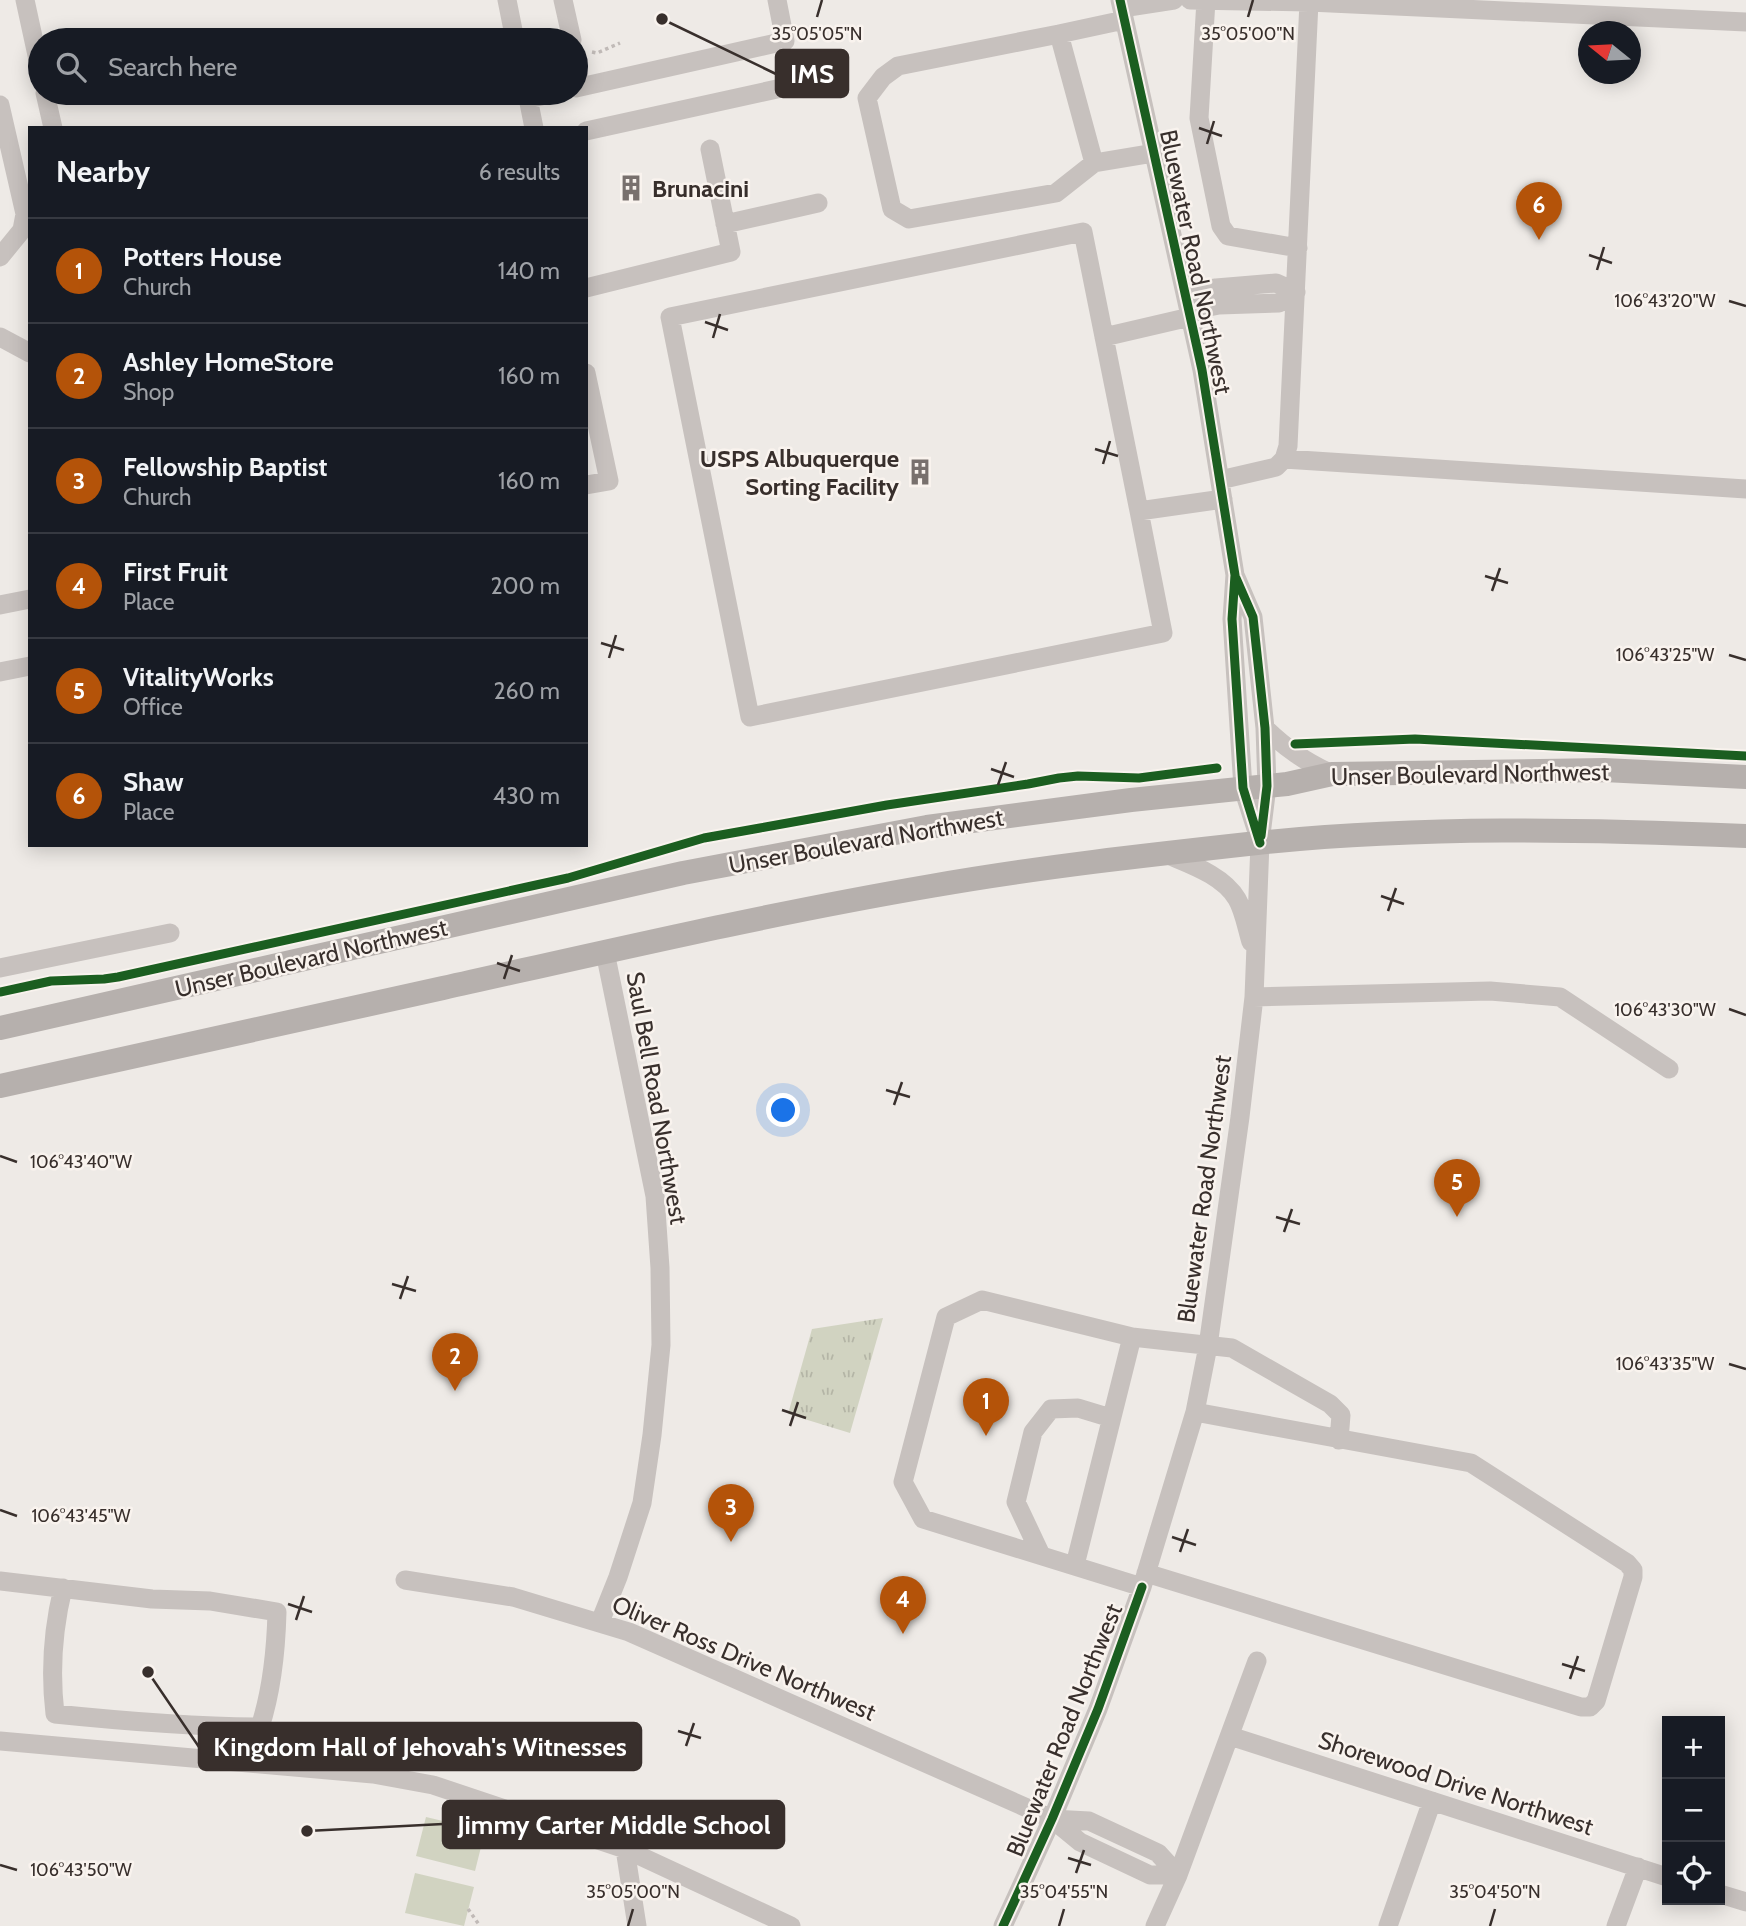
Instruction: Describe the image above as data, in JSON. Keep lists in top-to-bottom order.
{
  "streets": {
    "main road": ["Unser Boulevard Northwest"],
    "street": [
      "Bluewater Road Northwest",
      "Saul Bell Road Northwest",
      "Oliver Ross Drive Northwest",
      "Shorewood Drive Northwest"
    ]
  },
  "crossings": [
    ["Bluewater Road Northwest", "Unser Boulevard Northwest"],
    ["Bluewater Road Northwest", "Oliver Ross Drive Northwest"],
    ["Saul Bell Road Northwest", "Oliver Ross Drive Northwest"]
  ],
  "places": {
    "other": ["IMS", "Kingdom Hall of Jehovah's Witnesses", "Jimmy Carter Middle School"],
    "building": ["Brunacini", "USPS Albuquerque Sorting Facility"]
  },
  "north": "left",
  "page": {
    "search": "Search here",
    "heading": ["Nearby", "6 results"],
    "pins": [
      "6",
      "5",
      "2",
      "1",
      "3",
      "4"
    ],
    "list": [
      {
        "mark": "1",
        "name": "Potters House",
        "note": "Church",
        "value": "140 m"
      },
      {
        "mark": "2",
        "name": "Ashley HomeStore",
        "note": "Shop",
        "value": "160 m"
      },
      {
        "mark": "3",
        "name": "Fellowship Baptist",
        "note": "Church",
        "value": "160 m"
      },
      {
        "mark": "4",
        "name": "First Fruit",
        "note": "Place",
        "value": "200 m"
      },
      {
        "mark": "5",
        "name": "VitalityWorks",
        "note": "Office",
        "value": "260 m"
      },
      {
        "mark": "6",
        "name": "Shaw",
        "note": "Place",
        "value": "430 m"
      }
    ],
    "map_buttons": ["+", "−"]
  },
  "coordinates": [
    "35°05'05\"N",
    "35°05'00\"N",
    "106°43'20\"W",
    "106°43'25\"W",
    "106°43'30\"W",
    "106°43'40\"W",
    "106°43'35\"W",
    "106°43'45\"W",
    "106°43'50\"W",
    "35°04'55\"N",
    "35°04'50\"N"
  ]
}
